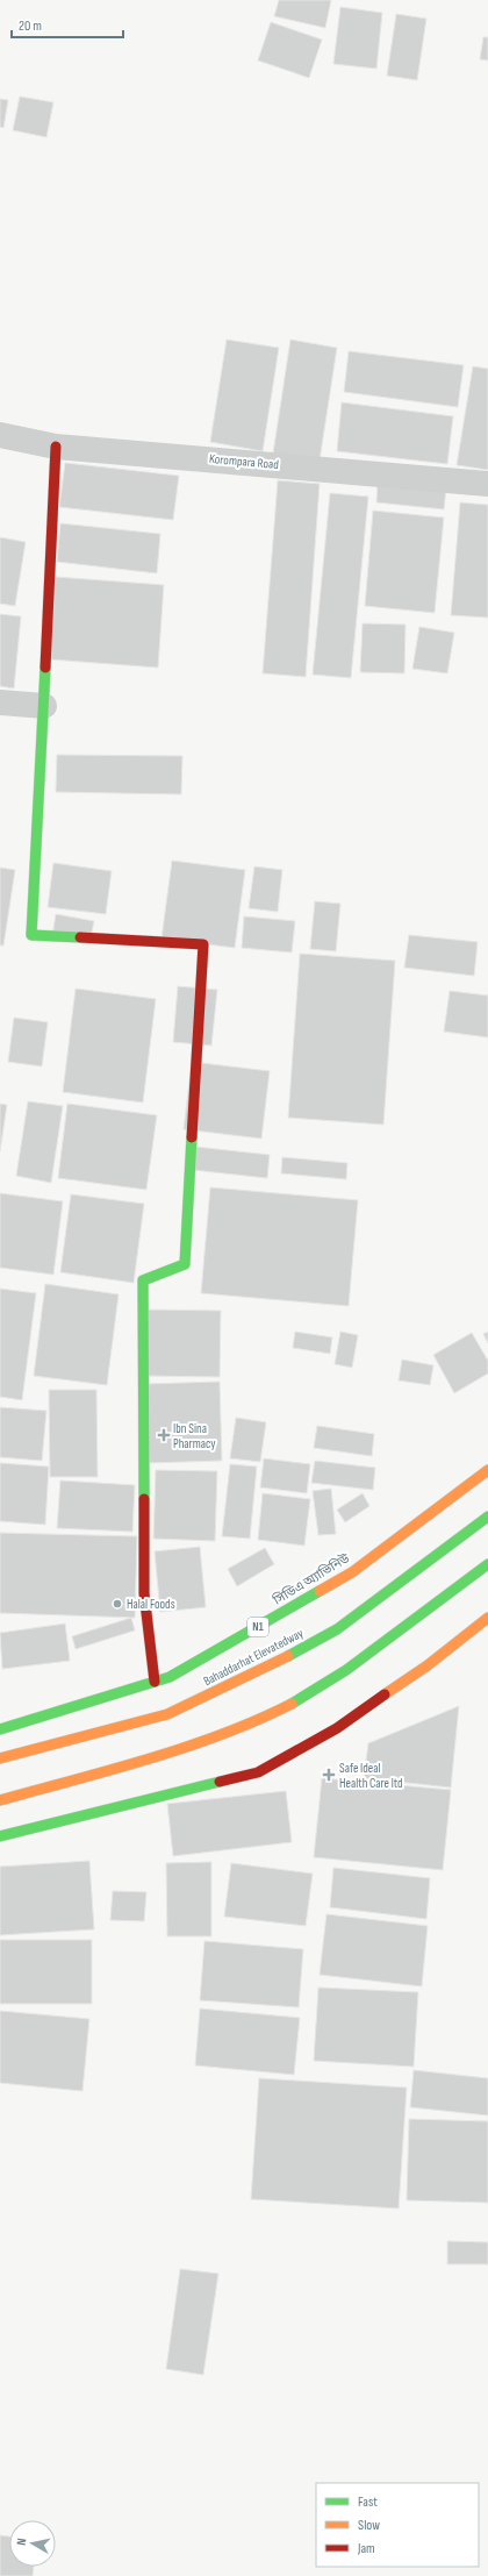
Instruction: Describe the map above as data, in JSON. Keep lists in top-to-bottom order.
{
  "streets": {
    "main road": ["সিডিএ অ্যাভিনিউ", "N1", "Bahaddarhat Elevatedway"],
    "street": ["Korompara Road"]
  },
  "places": {
    "health": ["Ibn Sina Pharmacy", "Safe Ideal Health Care ltd"],
    "other": ["Halal Foods"]
  },
  "legend": ["Fast", "Slow", "Jam"],
  "scale_bar": "20 m",
  "north": "left"
}
